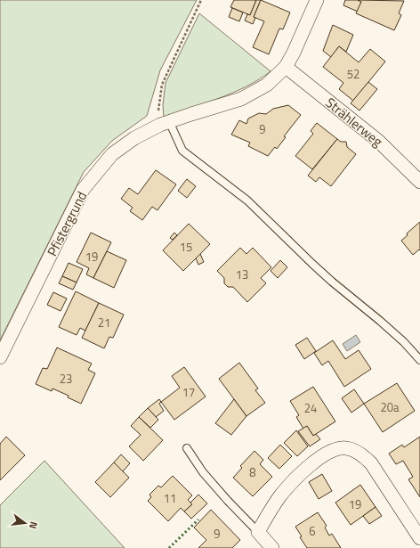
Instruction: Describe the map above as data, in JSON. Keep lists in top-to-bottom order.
{
  "streets": {
    "street": ["Strählerweg", "Pfistergrund"]
  },
  "crossings": [
    ["Strählerweg", "Pfistergrund"]
  ],
  "house_numbers": [
    "52",
    "9",
    "15",
    "19",
    "13",
    "21",
    "23",
    "17",
    "20a",
    "24",
    "8",
    "11",
    "19",
    "6",
    "9"
  ],
  "north": "right"
}
